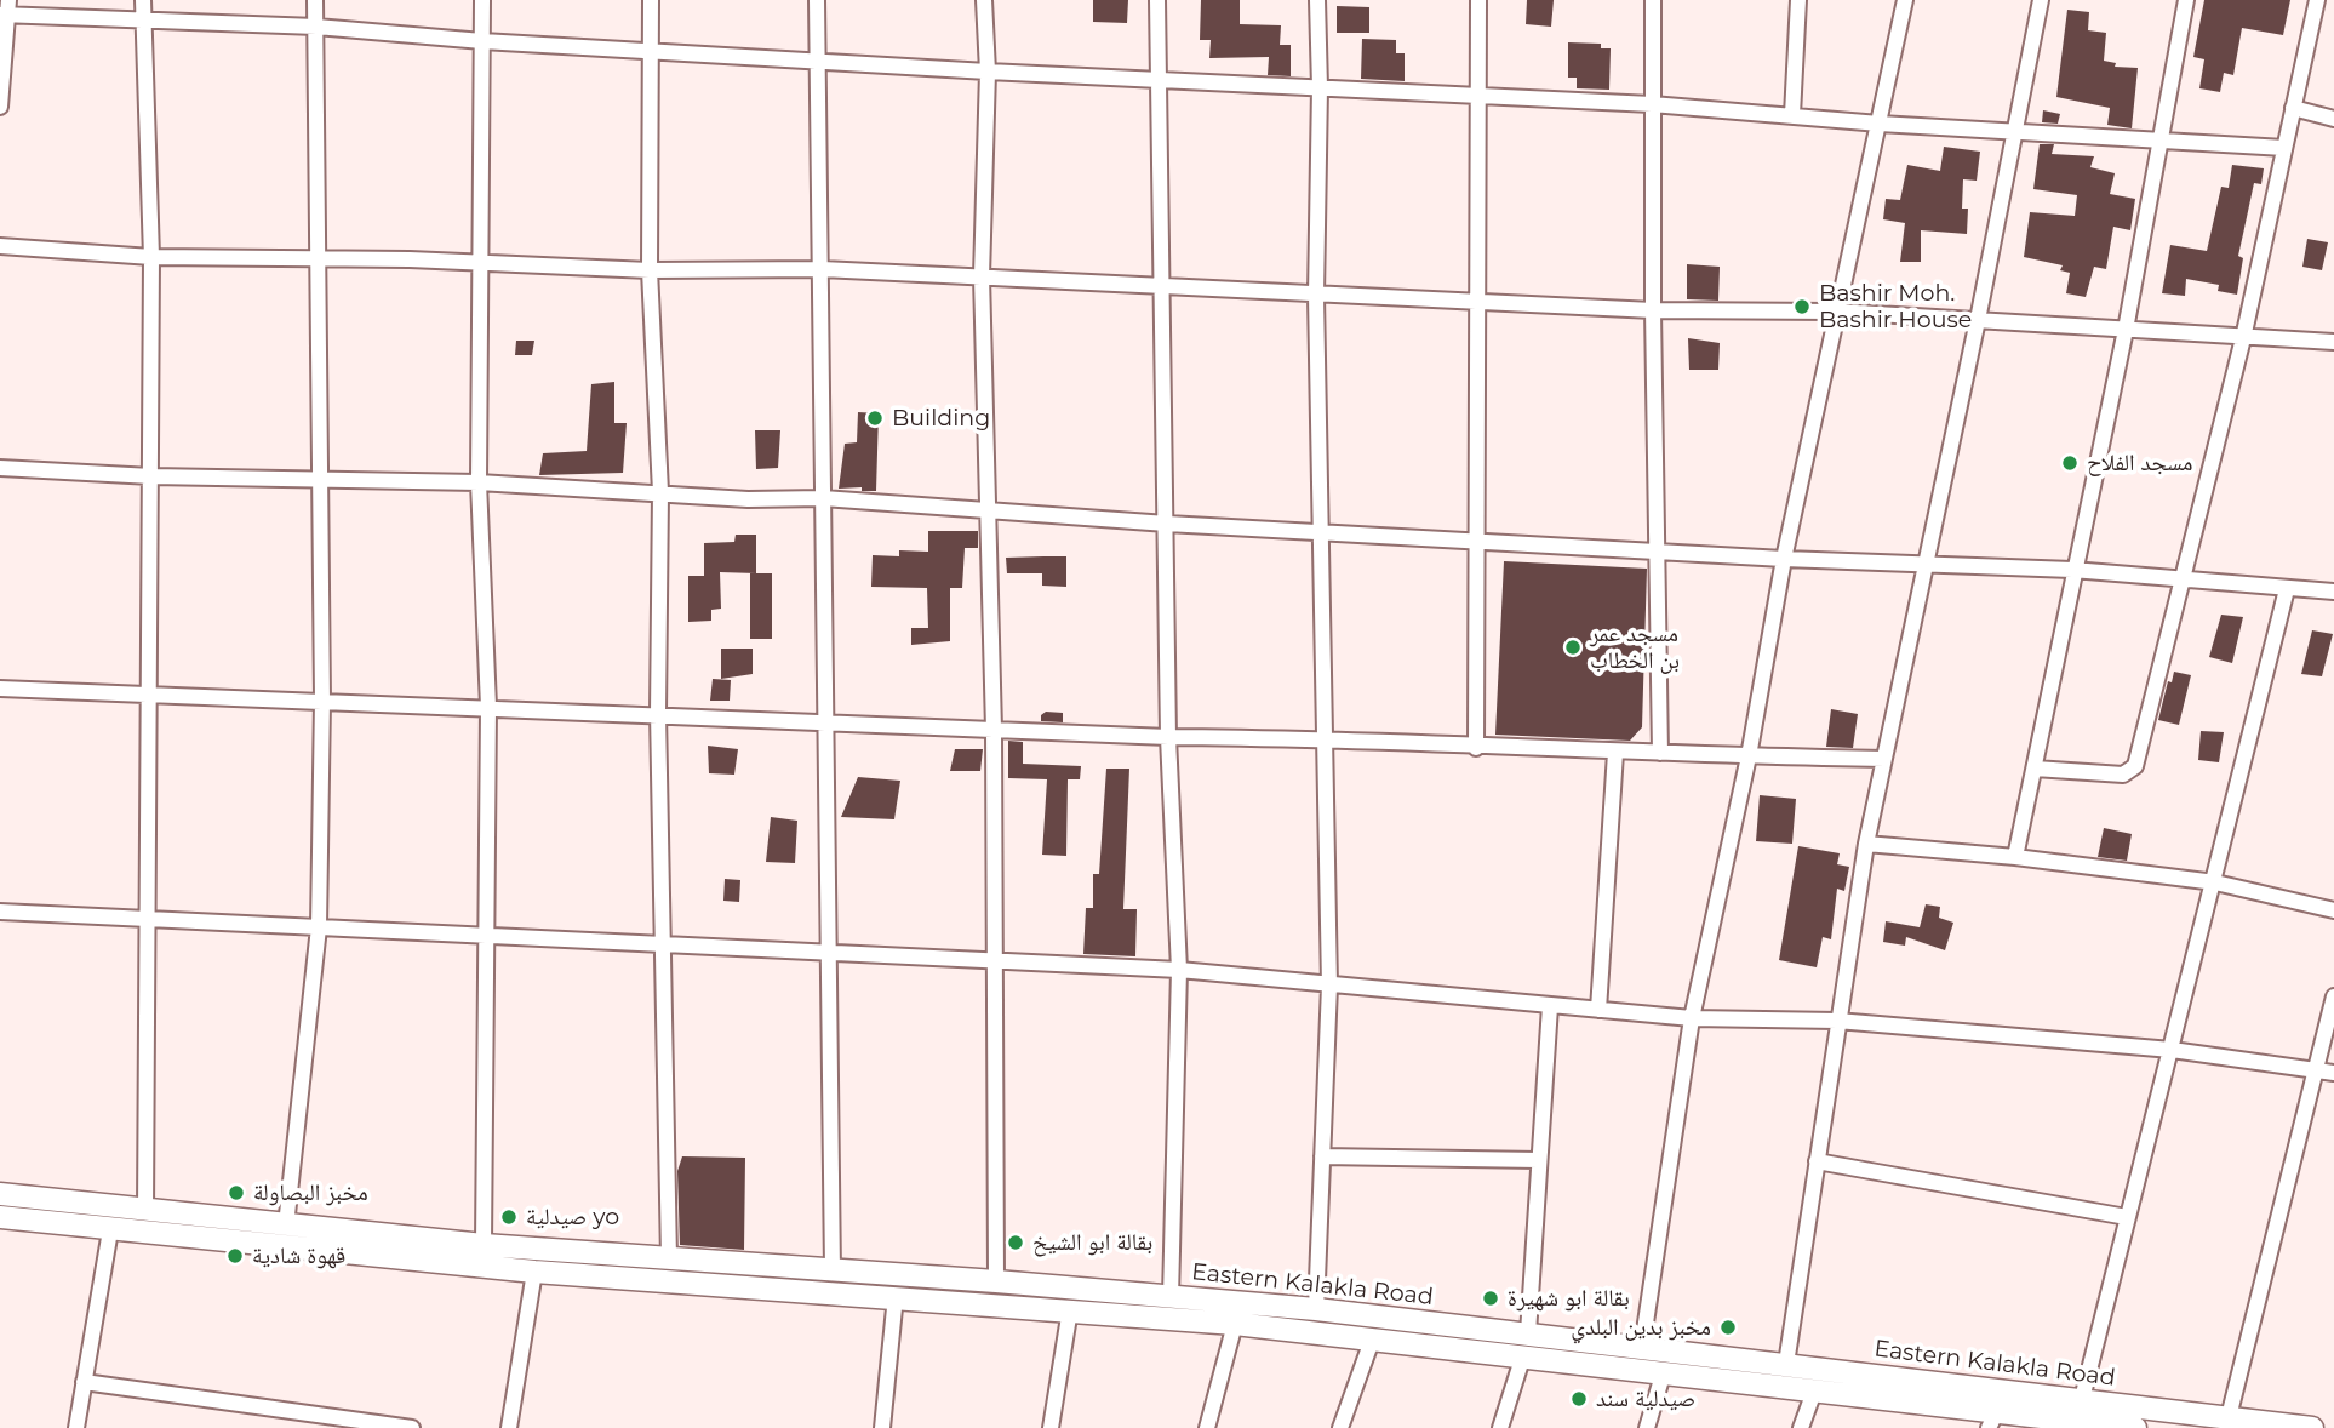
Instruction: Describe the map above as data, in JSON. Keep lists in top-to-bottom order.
{
  "streets": {
    "street": ["Eastern Kalakla Road"]
  },
  "places": [
    "Bashir Moh. Bashir House",
    "Building",
    "مسجد الفلاح",
    "مسجد عمر بن الخطاب",
    "مخبز البصاولة",
    "صيدلية yo",
    "بقالة ابو الشيخ",
    "قهوة شادية",
    "بقالة ابو شهيرة",
    "مخبز بدين البلدي",
    "صيدلية سند"
  ]
}
